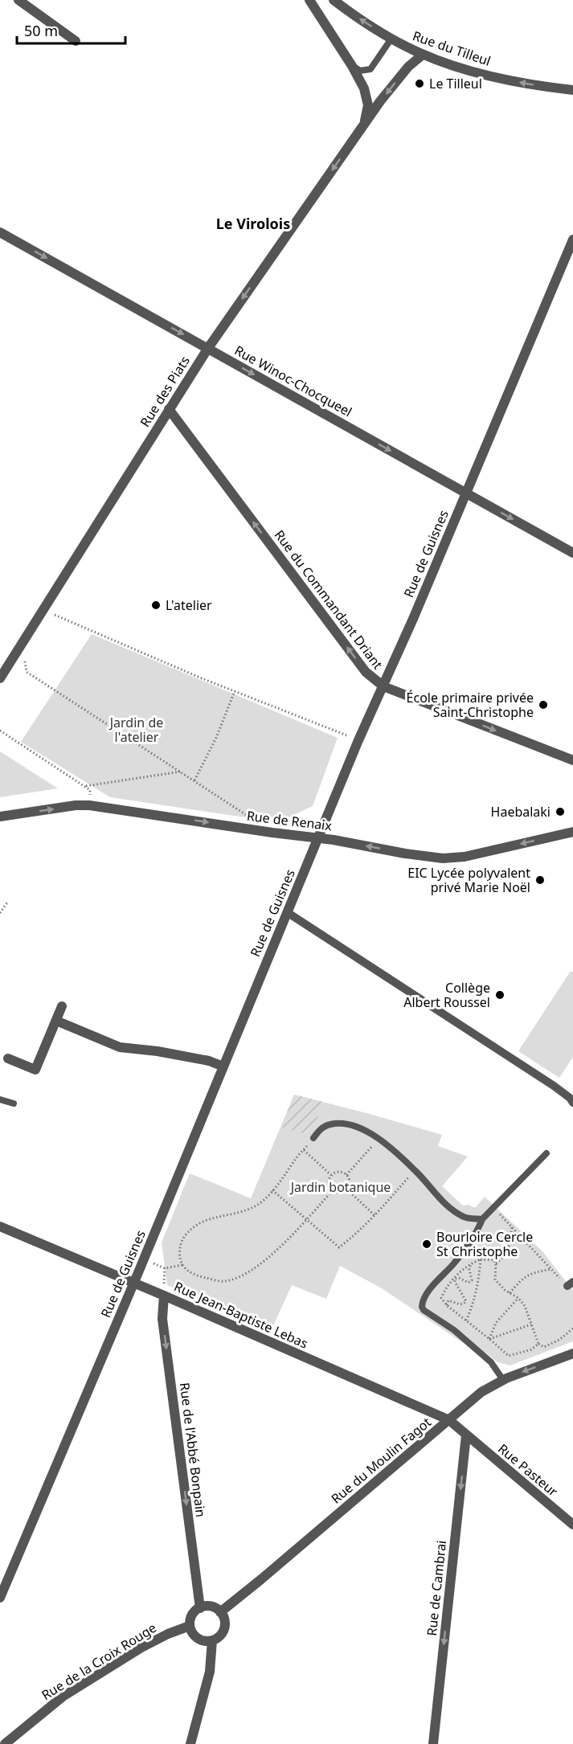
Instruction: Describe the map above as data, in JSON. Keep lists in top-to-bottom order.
{
  "streets": {
    "street": [
      "Rue du Tilleul",
      "Rue Winoc-Chocqueel",
      "Rue des Piats",
      "Rue de Guisnes",
      "Rue du Commandant Driant",
      "Rue de Renaix",
      "Rue Jean-Baptiste Lebas",
      "Rue de l'Abbé Bonpain",
      "Rue du Moulin Fagot",
      "Rue Pasteur",
      "Rue de Cambrai",
      "Rue de la Croix Rouge"
    ]
  },
  "crossings": [
    ["Rue du Tilleul", "Rue des Piats"],
    ["Rue Winoc-Chocqueel", "Rue des Piats"],
    ["Rue Winoc-Chocqueel", "Rue de Guisnes"],
    ["Rue des Piats", "Rue du Commandant Driant"],
    ["Rue de Guisnes", "Rue du Commandant Driant"],
    ["Rue de Guisnes", "Rue de Renaix"],
    ["Rue de Guisnes", "Rue Jean-Baptiste Lebas"],
    ["Rue Jean-Baptiste Lebas", "Rue de l'Abbé Bonpain"],
    ["Rue Jean-Baptiste Lebas", "Rue du Moulin Fagot"],
    ["Rue Jean-Baptiste Lebas", "Rue Pasteur"],
    ["Rue Jean-Baptiste Lebas", "Rue de Cambrai"],
    ["Rue de l'Abbé Bonpain", "Rue du Moulin Fagot"],
    ["Rue de l'Abbé Bonpain", "Rue de la Croix Rouge"],
    ["Rue du Moulin Fagot", "Rue de la Croix Rouge"],
    ["Rue Pasteur", "Rue de Cambrai"]
  ],
  "one_way": [
    "Rue du Tilleul",
    "Rue Winoc-Chocqueel",
    "Rue des Piats",
    "Rue de l'Abbé Bonpain",
    "Rue de Cambrai"
  ],
  "districts": ["Le Virolois"],
  "parks": ["Jardin de l'atelier", "Jardin botanique"],
  "places": [
    "Le Tilleul",
    "L'atelier",
    "École primaire privée Saint-Christophe",
    "Haebalaki",
    "EIC Lycée polyvalent privé Marie Noël",
    "Collège Albert Roussel",
    "Bourloire Cercle St Christophe"
  ],
  "scale_bar": "50 m"
}
